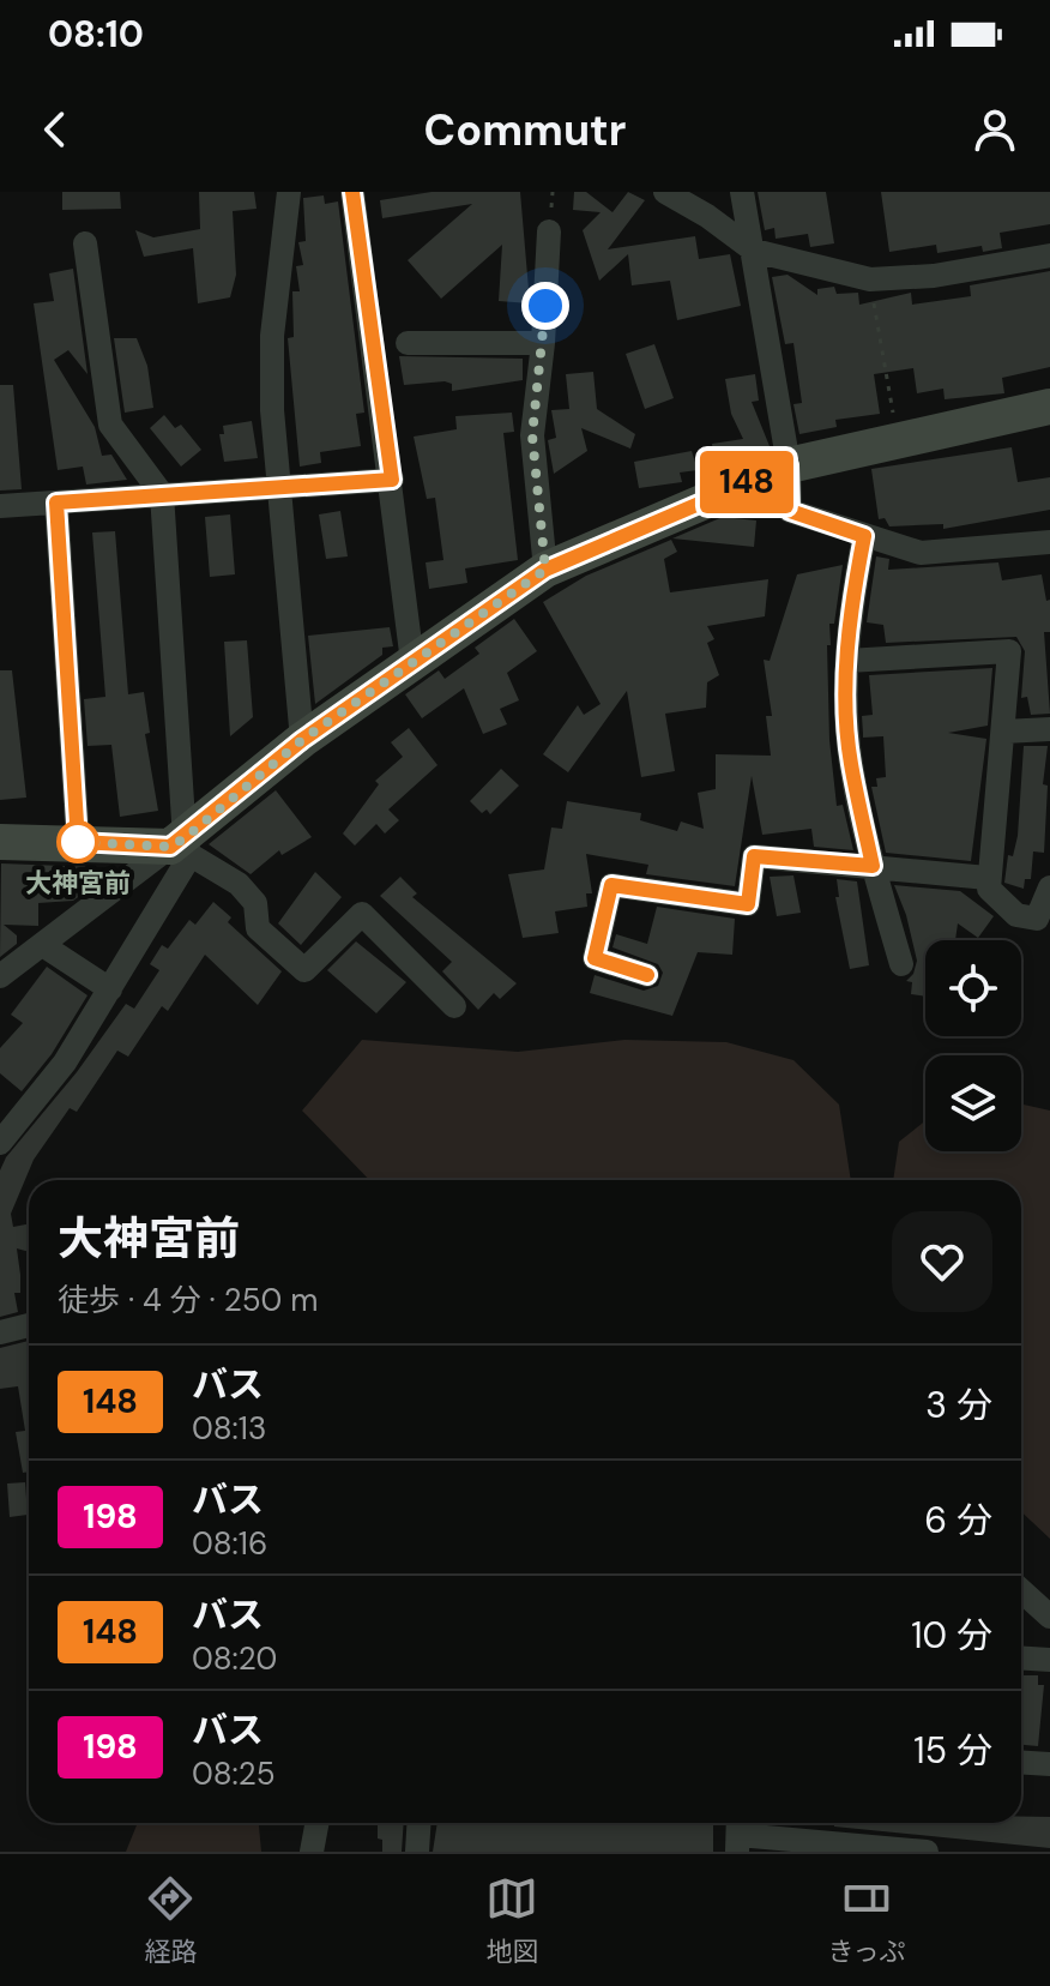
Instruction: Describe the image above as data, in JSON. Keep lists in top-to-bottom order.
{
  "places": ["大神宮前"],
  "lines": ["bus line 148"],
  "page": {
    "status": "08:10",
    "header": "Commutr",
    "on_map": "148",
    "heading": ["大神宮前", "徒歩 · 4 分 · 250 m"],
    "list": [
      {
        "mark": "148",
        "name": "バス",
        "note": "08:13",
        "value": "3 分"
      },
      {
        "mark": "198",
        "name": "バス",
        "note": "08:16",
        "value": "6 分"
      },
      {
        "mark": "148",
        "name": "バス",
        "note": "08:20",
        "value": "10 分"
      },
      {
        "mark": "198",
        "name": "バス",
        "note": "08:25",
        "value": "15 分"
      }
    ],
    "tabs": ["経路", "地図", "きっぷ"]
  }
}
